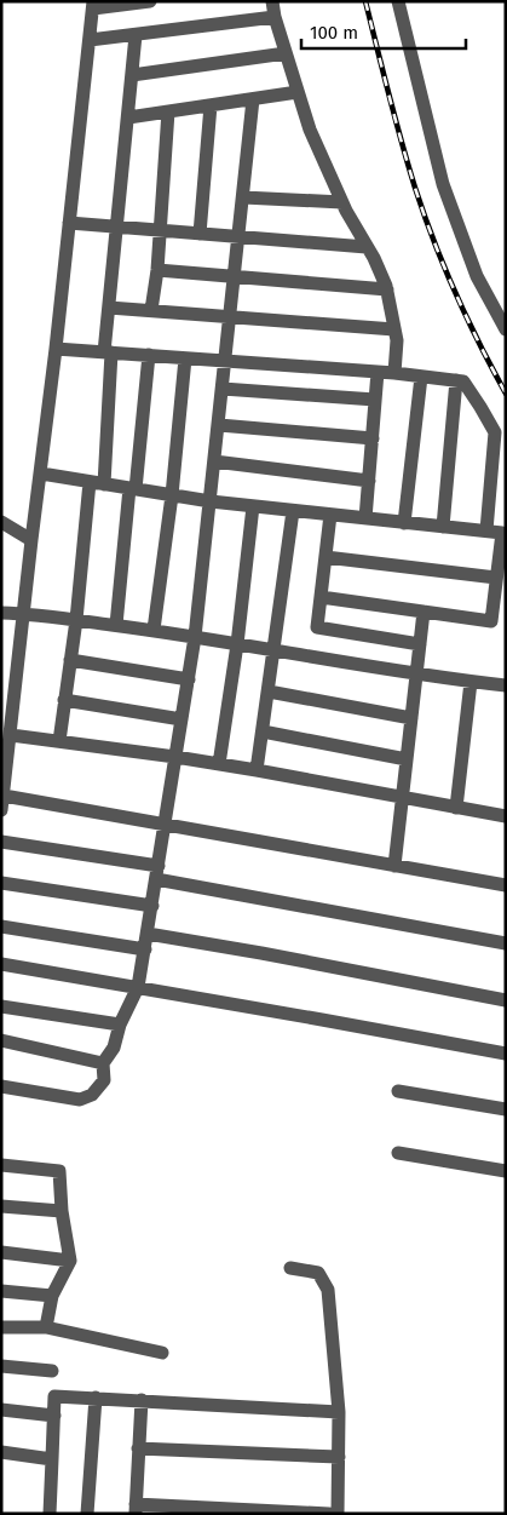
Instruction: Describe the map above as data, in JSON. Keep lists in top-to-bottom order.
{
  "scale_bar": "100 m"
}
